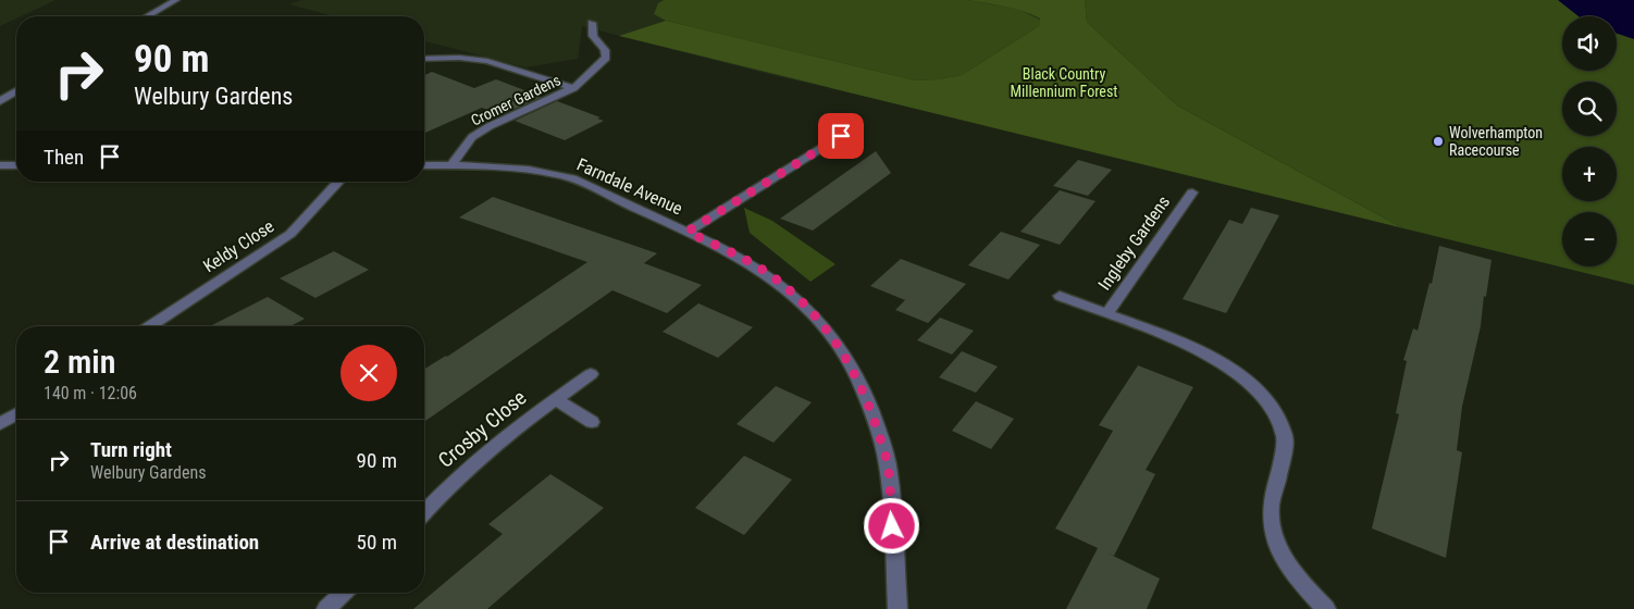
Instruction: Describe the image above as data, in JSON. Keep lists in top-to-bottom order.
{
  "streets": {
    "street": [
      "Cromer Gardens",
      "Farndale Avenue",
      "Ingleby Gardens",
      "Keldy Close",
      "Crosby Close"
    ]
  },
  "crossings": [
    ["Cromer Gardens", "Farndale Avenue"]
  ],
  "parks": ["Black Country Millennium Forest"],
  "places": ["Wolverhampton Racecourse"],
  "page": {
    "map_buttons": ["+", "−"],
    "turn": ["90 m", "Welbury Gardens"],
    "then": "Then",
    "heading": ["2 min", "140 m · 12:06"],
    "list": [
      {
        "name": "Turn right",
        "note": "Welbury Gardens",
        "value": "90 m"
      },
      {
        "name": "Arrive at destination",
        "value": "50 m"
      }
    ]
  }
}
